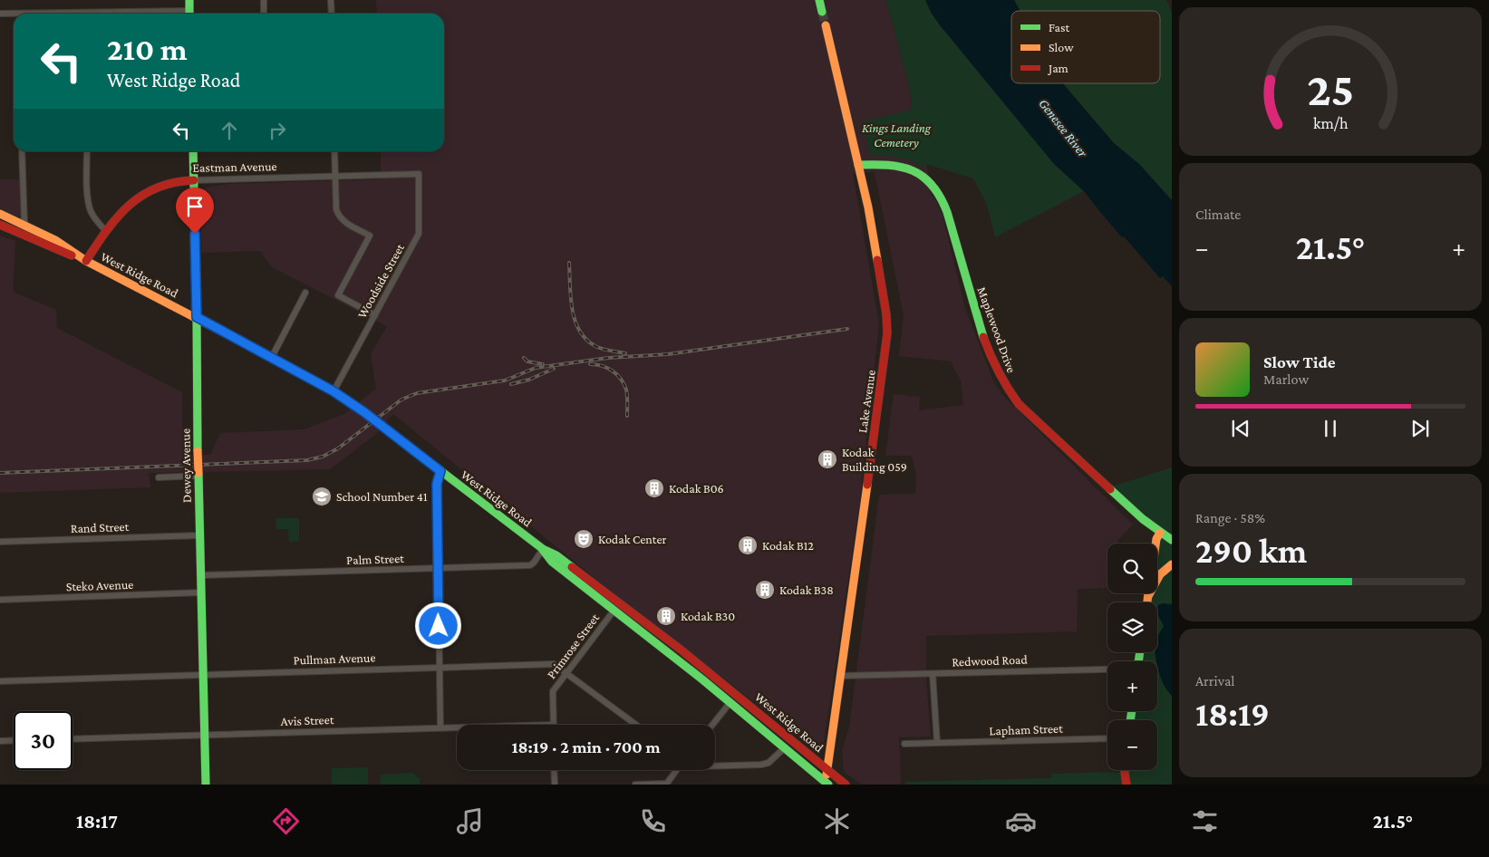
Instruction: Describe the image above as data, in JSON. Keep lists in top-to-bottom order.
{
  "streets": {
    "main road": [
      "Eastman Avenue",
      "West Ridge Road",
      "Maplewood Drive",
      "Lake Avenue",
      "Dewey Avenue"
    ],
    "street": [
      "Woodside Street",
      "Rand Street",
      "Palm Street",
      "Steko Avenue",
      "Primrose Street",
      "Pullman Avenue",
      "Redwood Road",
      "Avis Street",
      "Lapham Street"
    ]
  },
  "crossings": [
    ["Eastman Avenue", "West Ridge Road"],
    ["Eastman Avenue", "Woodside Street"],
    ["Eastman Avenue", "Dewey Avenue"],
    ["West Ridge Road", "Woodside Street"],
    ["West Ridge Road", "Lake Avenue"],
    ["West Ridge Road", "Dewey Avenue"],
    ["West Ridge Road", "Palm Street"],
    ["West Ridge Road", "Primrose Street"],
    ["Maplewood Drive", "Lake Avenue"],
    ["Lake Avenue", "Redwood Road"],
    ["Dewey Avenue", "Rand Street"],
    ["Dewey Avenue", "Palm Street"],
    ["Dewey Avenue", "Steko Avenue"],
    ["Dewey Avenue", "Pullman Avenue"],
    ["Dewey Avenue", "Avis Street"],
    ["Primrose Street", "Pullman Avenue"]
  ],
  "water": ["Genesee River"],
  "parks": ["Kings Landing Cemetery"],
  "places": {
    "building": [
      "Kodak Building 059",
      "Kodak B06",
      "Kodak B12",
      "Kodak B38",
      "Kodak B30"
    ],
    "school or university": ["School Number 41"],
    "theatre": ["Kodak Center"]
  },
  "legend": ["Fast", "Slow", "Jam"],
  "page": {
    "turn": ["210 m", "West Ridge Road"],
    "tile": [
      "Climate",
      ["Range · 58%", "290 km"],
      ["Arrival", "18:19"]
    ],
    "heat": ["−", "21.5°", "+"],
    "song": ["Slow Tide", "Marlow"],
    "map_buttons": ["+", "−"],
    "limit": "30",
    "trip": "18:19 · 2 min · 700 m",
    "tabs": ["18:17", "21.5°"],
    "gauge": ["25", "km/h"]
  }
}
